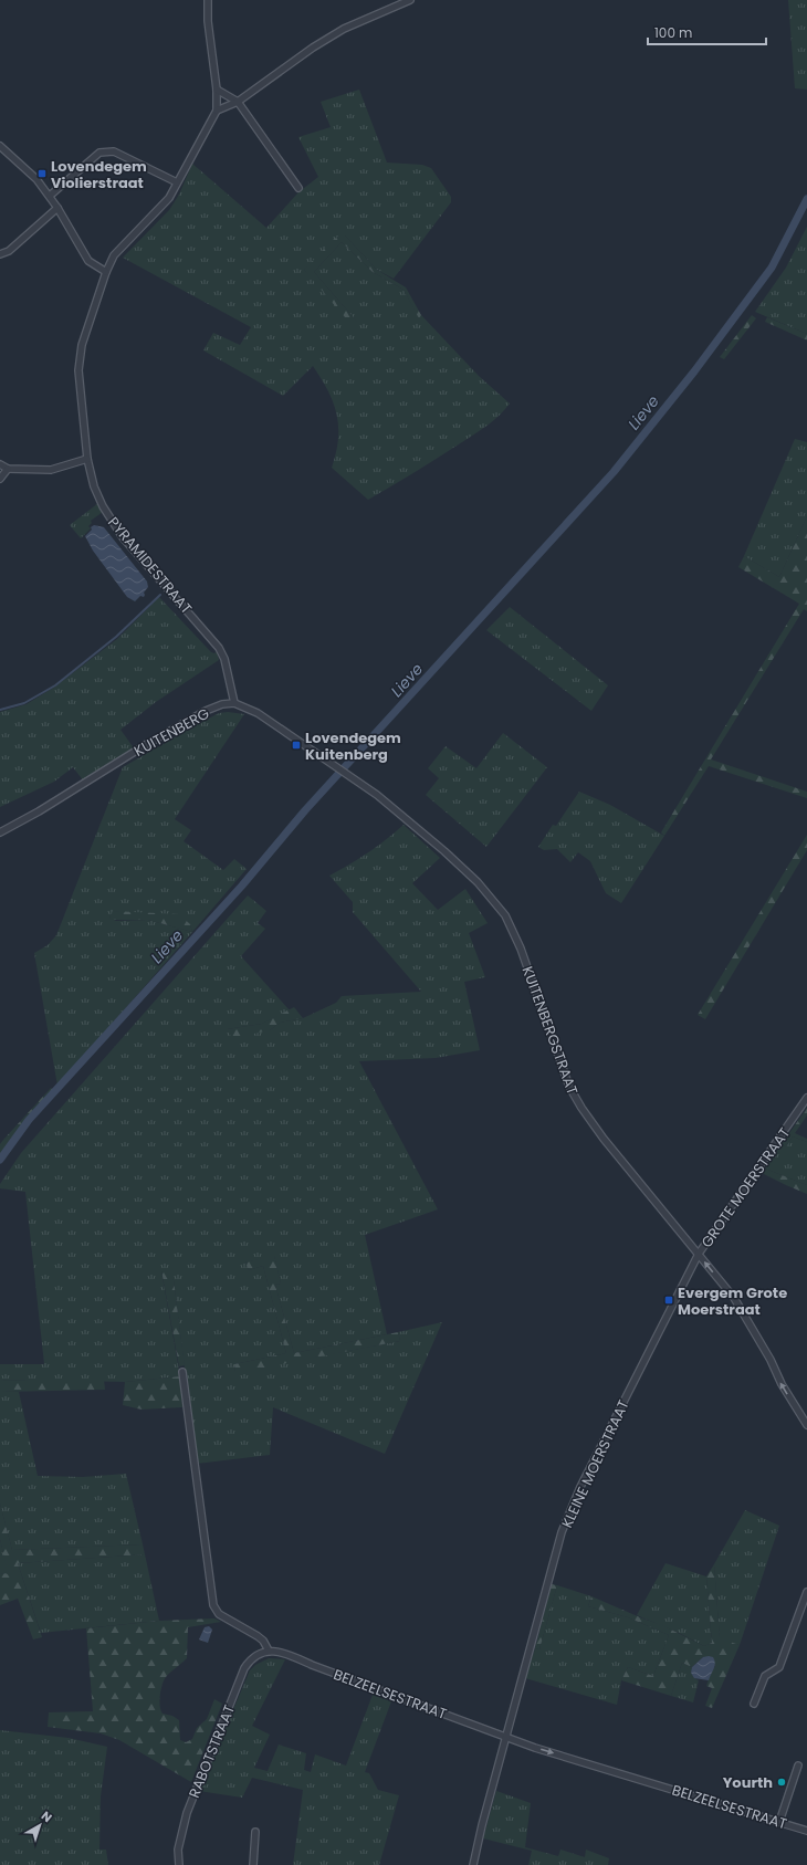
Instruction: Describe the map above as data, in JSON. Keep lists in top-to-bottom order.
{
  "streets": {
    "street": [
      "PYRAMIDESTRAAT",
      "KUITENBERG",
      "KUITENBERGSTRAAT",
      "GROTE MOERSTRAAT",
      "KLEINE MOERSTRAAT",
      "BELZEELSESTRAAT",
      "RABOTSTRAAT"
    ]
  },
  "crossings": [
    ["PYRAMIDESTRAAT", "KUITENBERG"],
    ["PYRAMIDESTRAAT", "KUITENBERGSTRAAT"],
    ["KUITENBERG", "KUITENBERGSTRAAT"],
    ["KUITENBERGSTRAAT", "GROTE MOERSTRAAT"],
    ["KUITENBERGSTRAAT", "KLEINE MOERSTRAAT"],
    ["GROTE MOERSTRAAT", "KLEINE MOERSTRAAT"],
    ["KLEINE MOERSTRAAT", "BELZEELSESTRAAT"],
    ["BELZEELSESTRAAT", "RABOTSTRAAT"]
  ],
  "one_way": ["BELZEELSESTRAAT"],
  "water": ["Lieve"],
  "places": {
    "transit": ["Lovendegem Violierstraat", "Lovendegem Kuitenberg", "Evergem Grote Moerstraat"],
    "other": ["Yourth"]
  },
  "scale_bar": "100 m",
  "north": "top right"
}
